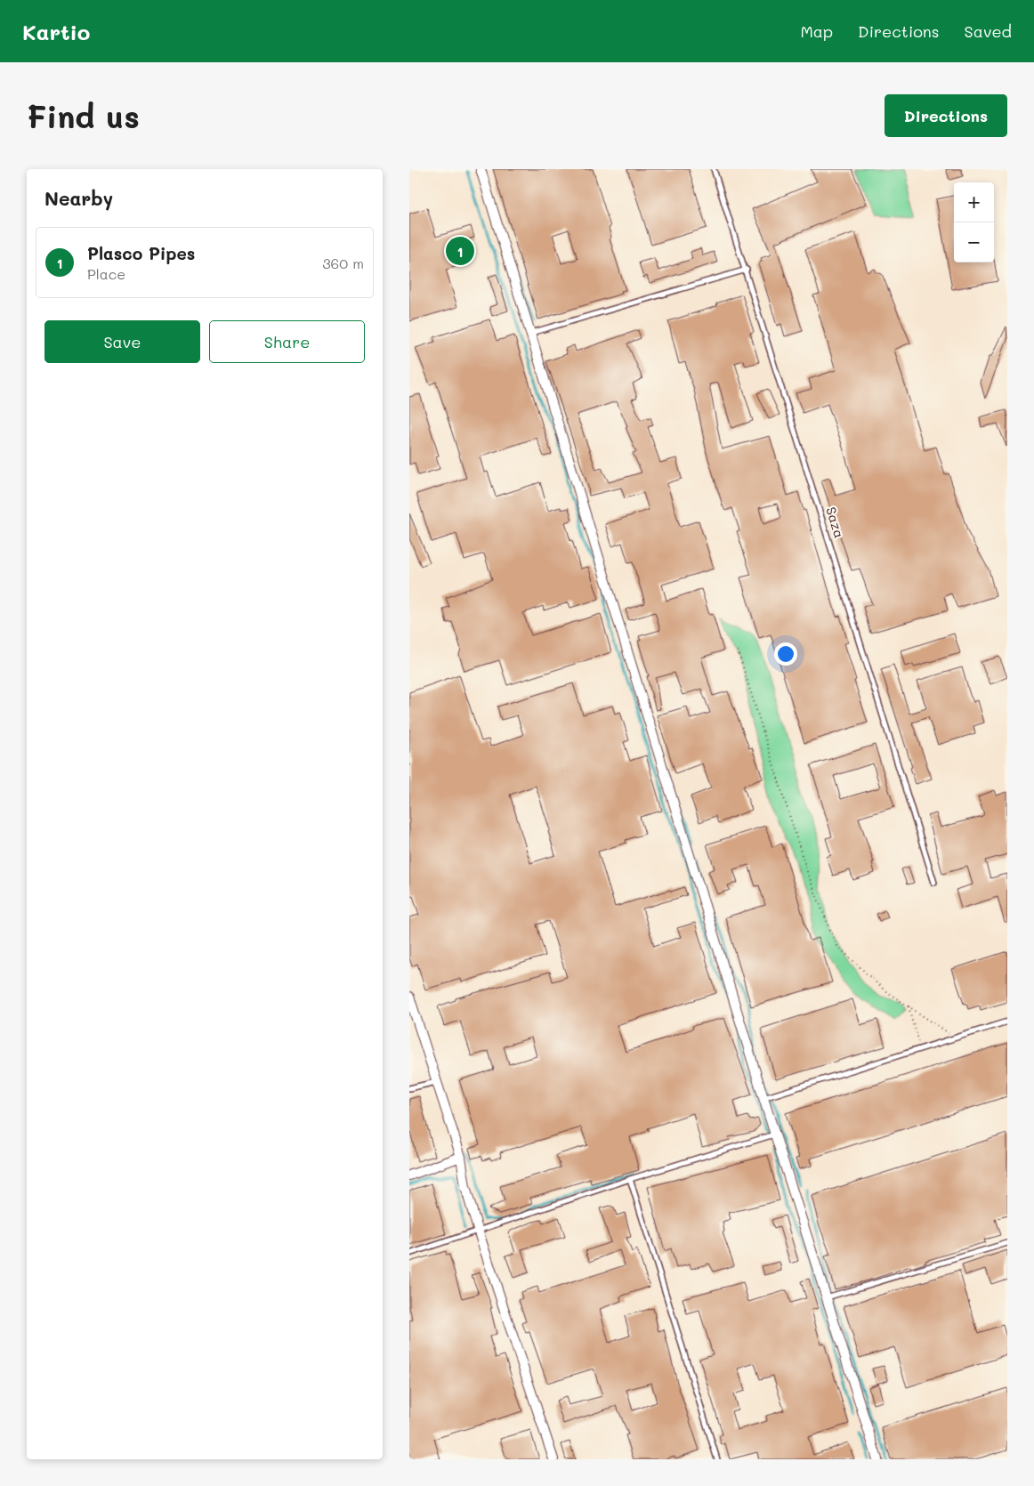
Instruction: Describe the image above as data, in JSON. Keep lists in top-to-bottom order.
{
  "streets": {
    "lane": ["Saza"]
  },
  "page": {
    "header": "Kartio",
    "nav": ["Map", "Directions", "Saved"],
    "buttons": [
      "Directions",
      ["Save", "Share"]
    ],
    "title": "Find us",
    "heading": "Nearby",
    "map_buttons": ["+", "−"],
    "list": [
      {
        "mark": "1",
        "name": "Plasco Pipes",
        "note": "Place",
        "value": "360 m"
      }
    ],
    "pins": "1"
  }
}
